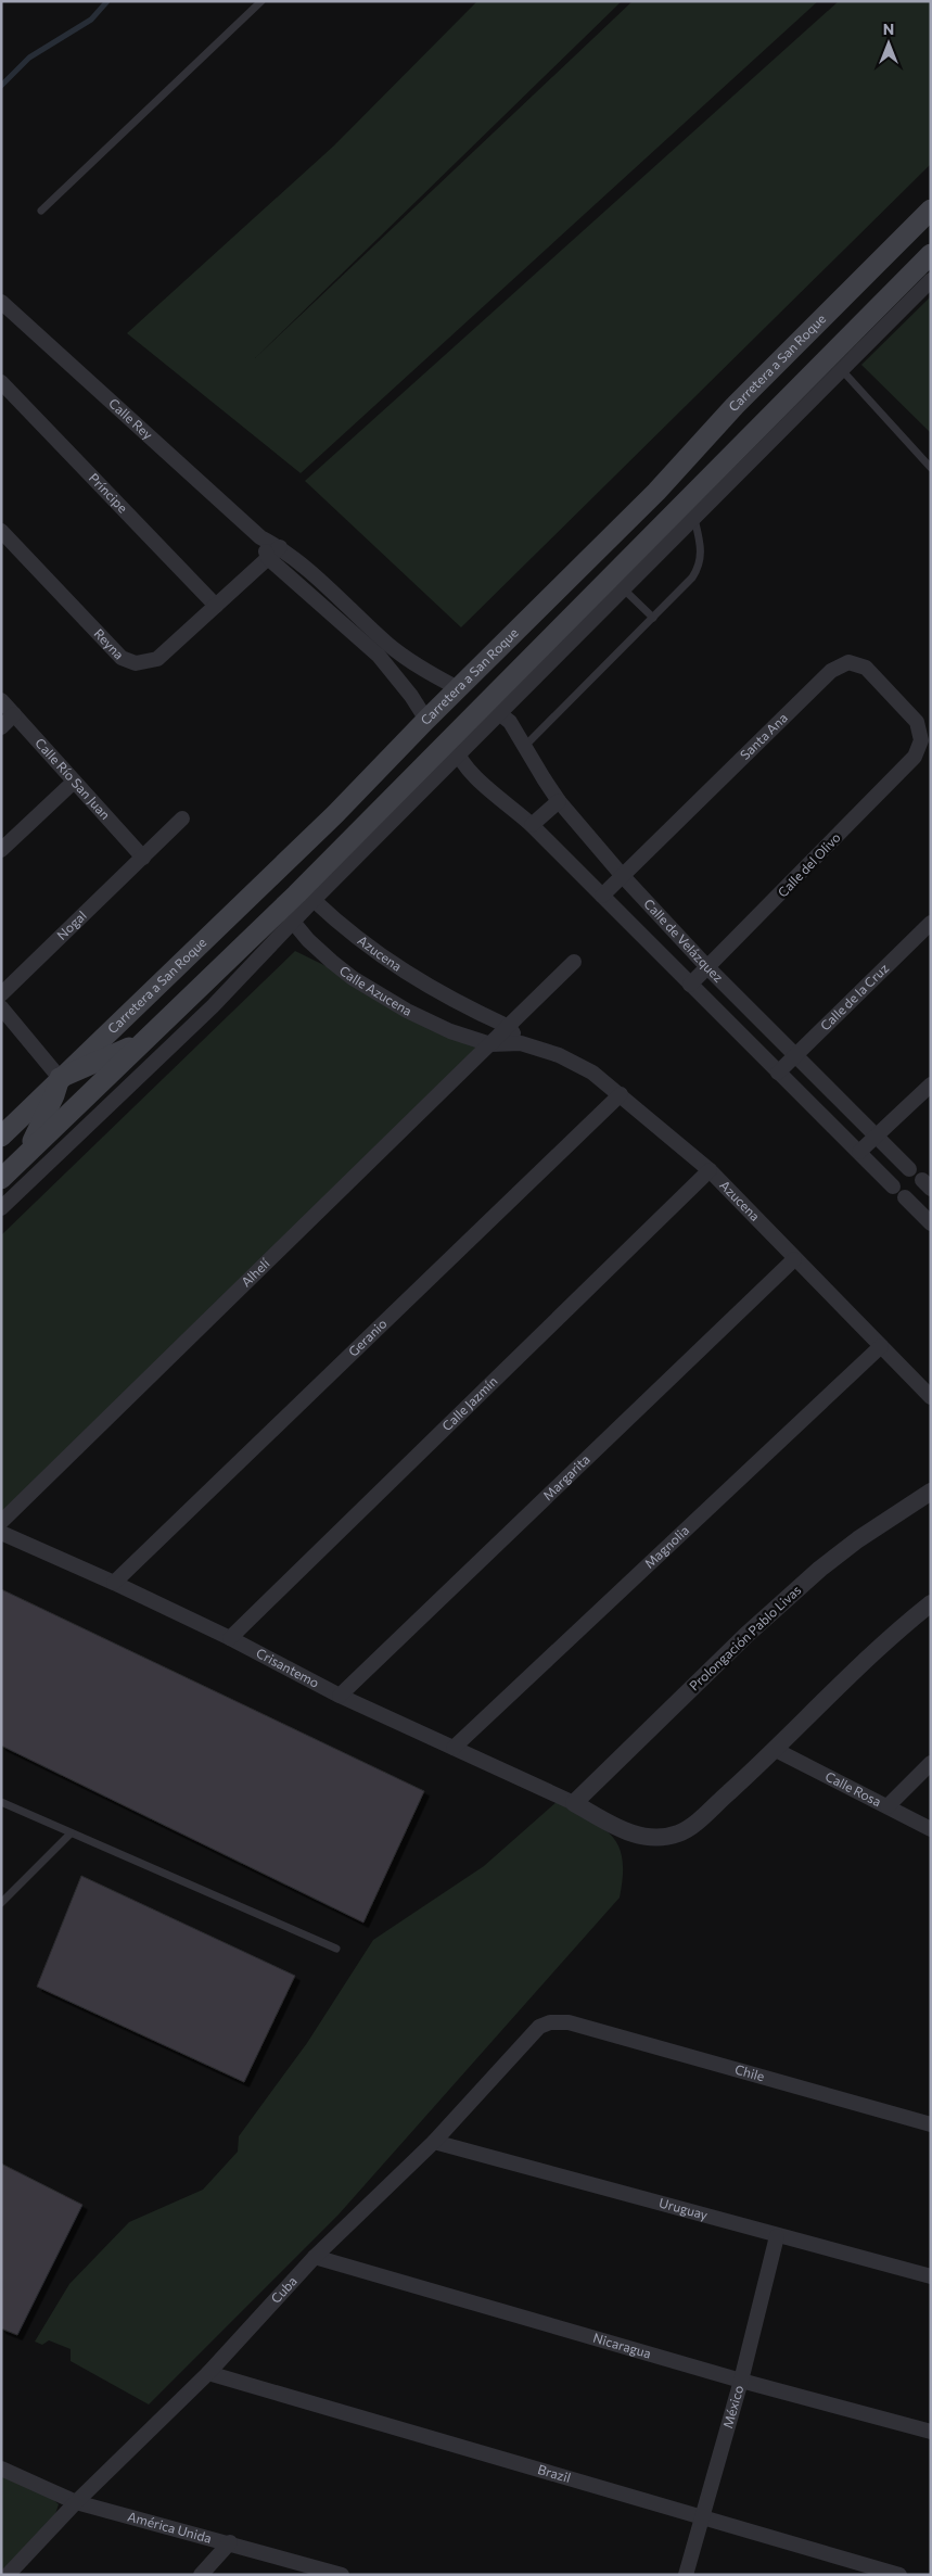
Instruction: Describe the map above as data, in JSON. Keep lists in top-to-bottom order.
{
  "streets": {
    "main road": ["Carretera a San Roque"],
    "street": [
      "Calle Rey",
      "Príncipe",
      "Reyna",
      "Santa Ana",
      "Calle Río San Juan",
      "Calle del Olivo",
      "Nogal",
      "Calle de Velázquez",
      "Azucena",
      "Calle Azucena",
      "Calle de la Cruz",
      "Alhelí",
      "Geranio",
      "Calle Jazmín",
      "Margarita",
      "Magnolia",
      "Prolongación Pablo Livas",
      "Crisantemo",
      "Calle Rosa",
      "Chile",
      "Uruguay",
      "Cuba",
      "Nicaragua",
      "México",
      "Brazil",
      "América Unida"
    ]
  },
  "crossings": [
    ["Carretera a San Roque", "Calle Rey"],
    ["Carretera a San Roque", "Calle de Velázquez"],
    ["Carretera a San Roque", "Azucena"],
    ["Carretera a San Roque", "Calle Azucena"],
    ["Calle Rey", "Reyna"],
    ["Príncipe", "Reyna"],
    ["Santa Ana", "Calle del Olivo"],
    ["Santa Ana", "Calle de Velázquez"],
    ["Calle Río San Juan", "Nogal"],
    ["Calle del Olivo", "Calle de Velázquez"],
    ["Calle de Velázquez", "Calle de la Cruz"],
    ["Azucena", "Calle Azucena"],
    ["Azucena", "Alhelí"],
    ["Azucena", "Geranio"],
    ["Azucena", "Calle Jazmín"],
    ["Azucena", "Margarita"],
    ["Azucena", "Magnolia"],
    ["Calle Azucena", "Alhelí"],
    ["Geranio", "Crisantemo"],
    ["Calle Jazmín", "Crisantemo"],
    ["Margarita", "Crisantemo"],
    ["Magnolia", "Crisantemo"],
    ["Prolongación Pablo Livas", "Crisantemo"],
    ["Chile", "Cuba"],
    ["Uruguay", "Cuba"],
    ["Uruguay", "México"],
    ["Cuba", "Nicaragua"],
    ["Cuba", "Brazil"],
    ["Cuba", "América Unida"],
    ["Nicaragua", "México"],
    ["México", "Brazil"]
  ],
  "north": "top"
}
